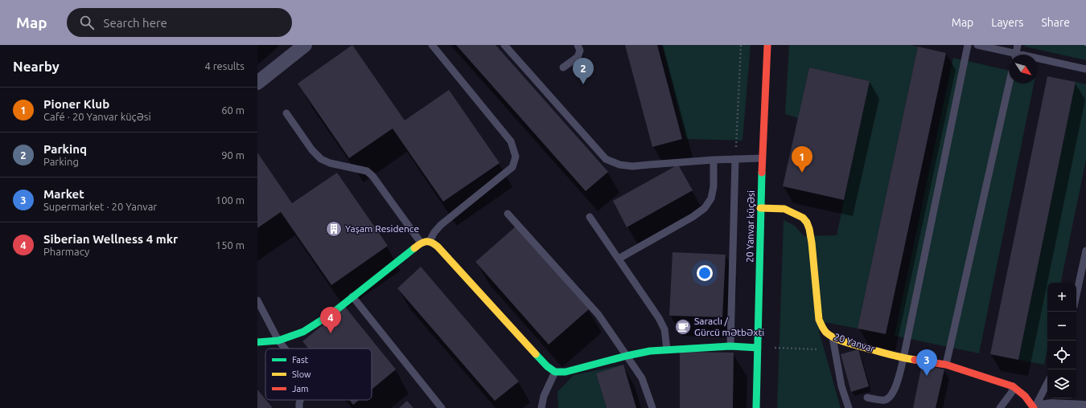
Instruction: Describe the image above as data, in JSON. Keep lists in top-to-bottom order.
{
  "streets": {
    "street": ["20 Yanvar küçəsi", "20 Yanvar"]
  },
  "crossings": [
    ["20 Yanvar küçəsi", "20 Yanvar"]
  ],
  "places": {
    "building": ["Yaşam Residence"],
    "cafe": ["Saraclı / Gürcü mətbəxti"]
  },
  "legend": ["Fast", "Slow", "Jam"],
  "north": "bottom right",
  "page": {
    "header": "Map",
    "search": "Search here",
    "nav": ["Map", "Layers", "Share"],
    "heading": ["Nearby", "4 results"],
    "pins": [
      "2",
      "1",
      "4",
      "3"
    ],
    "list": [
      {
        "mark": "1",
        "name": "Pioner Klub",
        "note": "Café · 20 Yanvar küçəsi",
        "value": "60 m"
      },
      {
        "mark": "2",
        "name": "Parkinq",
        "note": "Parking",
        "value": "90 m"
      },
      {
        "mark": "3",
        "name": "Market",
        "note": "Supermarket · 20 Yanvar",
        "value": "100 m"
      },
      {
        "mark": "4",
        "name": "Siberian Wellness 4 mkr",
        "note": "Pharmacy",
        "value": "150 m"
      }
    ],
    "map_buttons": ["+", "−"]
  }
}
